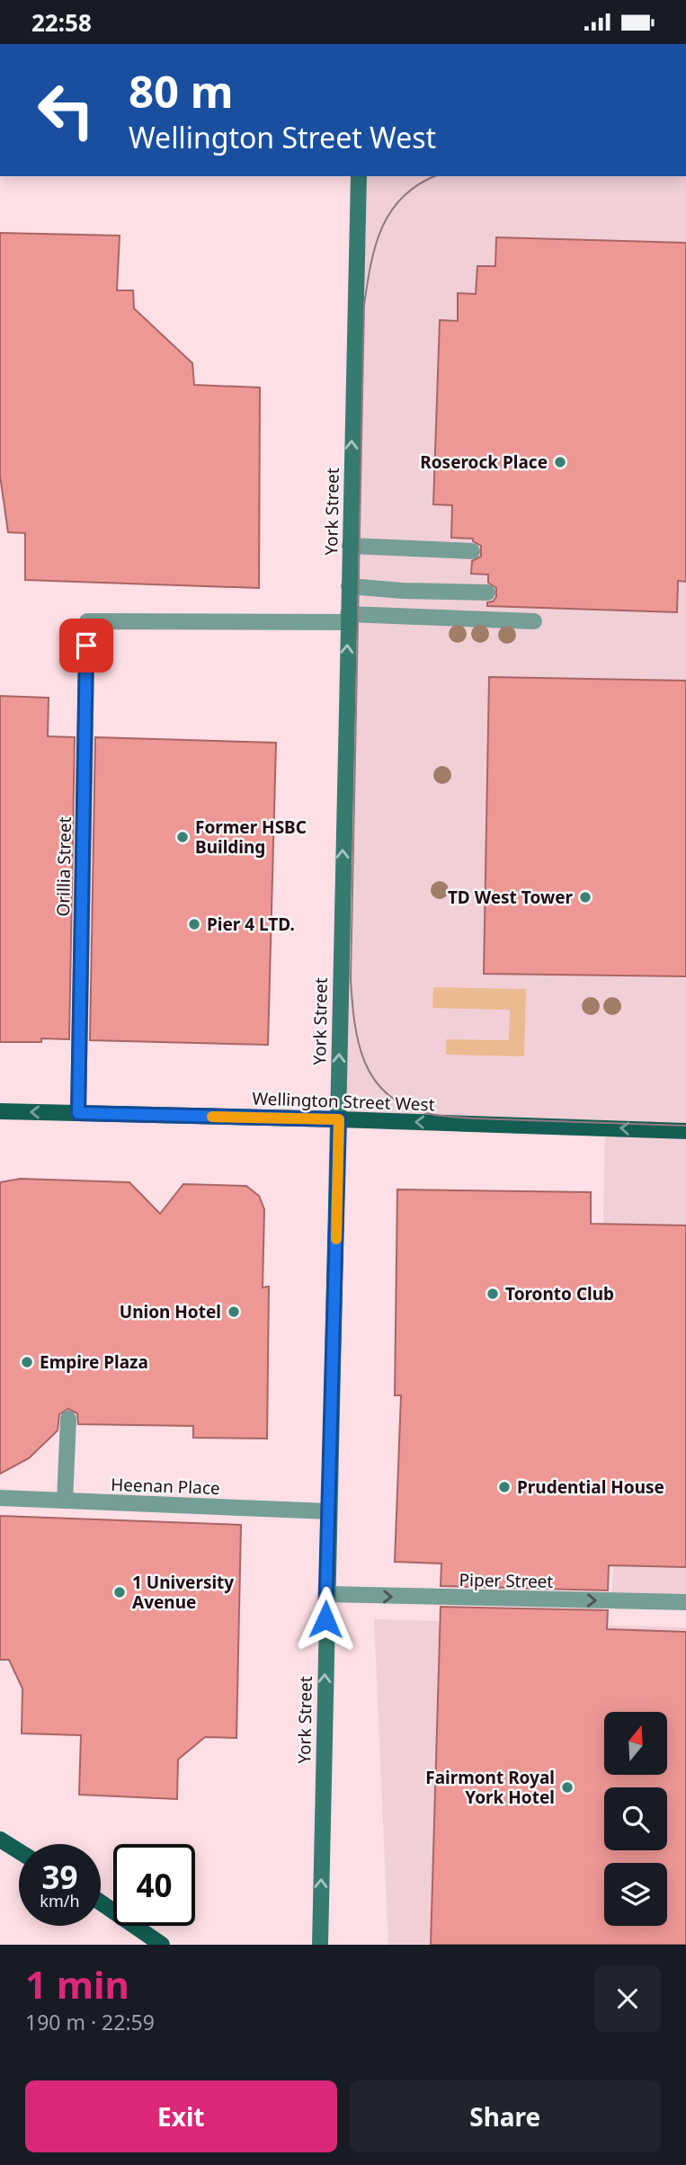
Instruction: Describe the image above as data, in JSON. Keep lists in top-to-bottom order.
{
  "streets": {
    "main road": ["Wellington Street West"],
    "street": [
      "York Street",
      "Orillia Street",
      "Heenan Place",
      "Piper Street"
    ]
  },
  "crossings": [
    ["York Street", "Orillia Street"],
    ["York Street", "Wellington Street West"],
    ["York Street", "Heenan Place"],
    ["York Street", "Piper Street"],
    ["Orillia Street", "Wellington Street West"]
  ],
  "one_way": ["York Street", "Wellington Street West", "Piper Street"],
  "places": [
    "Roserock Place",
    "Former HSBC Building",
    "TD West Tower",
    "Pier 4 LTD.",
    "Toronto Club",
    "Union Hotel",
    "Empire Plaza",
    "Prudential House",
    "1 University Avenue",
    "Fairmont Royal York Hotel"
  ],
  "north": "top",
  "page": {
    "status": "22:58",
    "turn": ["80 m", "Wellington Street West"],
    "speed": "39 km/h",
    "limit": "40",
    "heading": ["1 min", "190 m · 22:59"],
    "buttons": ["Exit", "Share"]
  }
}
